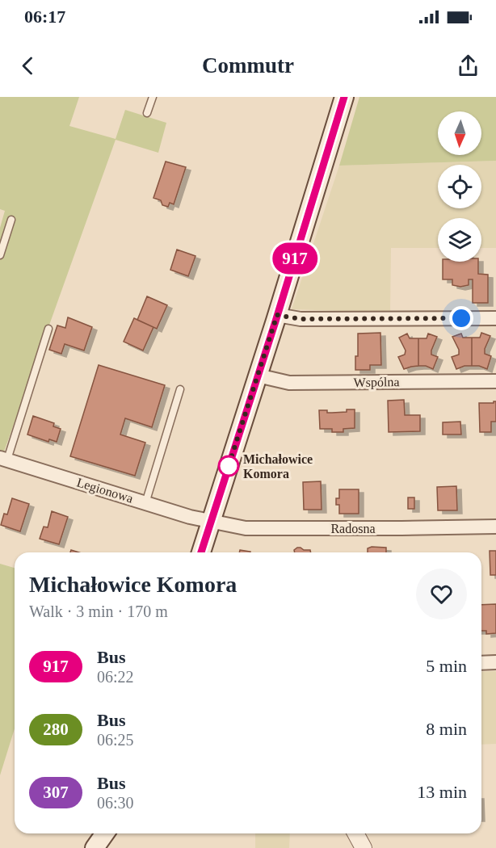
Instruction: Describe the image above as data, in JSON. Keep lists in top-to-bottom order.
{
  "streets": {
    "street": ["Wspólna", "Legionowa", "Radosna"]
  },
  "crossings": [
    ["Legionowa", "Radosna"]
  ],
  "places": ["Michałowice Komora"],
  "lines": ["bus line 917"],
  "north": "bottom",
  "page": {
    "status": "06:17",
    "header": "Commutr",
    "on_map": "917",
    "heading": ["Michałowice Komora", "Walk · 3 min · 170 m"],
    "list": [
      {
        "mark": "917",
        "name": "Bus",
        "note": "06:22",
        "value": "5 min"
      },
      {
        "mark": "280",
        "name": "Bus",
        "note": "06:25",
        "value": "8 min"
      },
      {
        "mark": "307",
        "name": "Bus",
        "note": "06:30",
        "value": "13 min"
      }
    ]
  }
}
